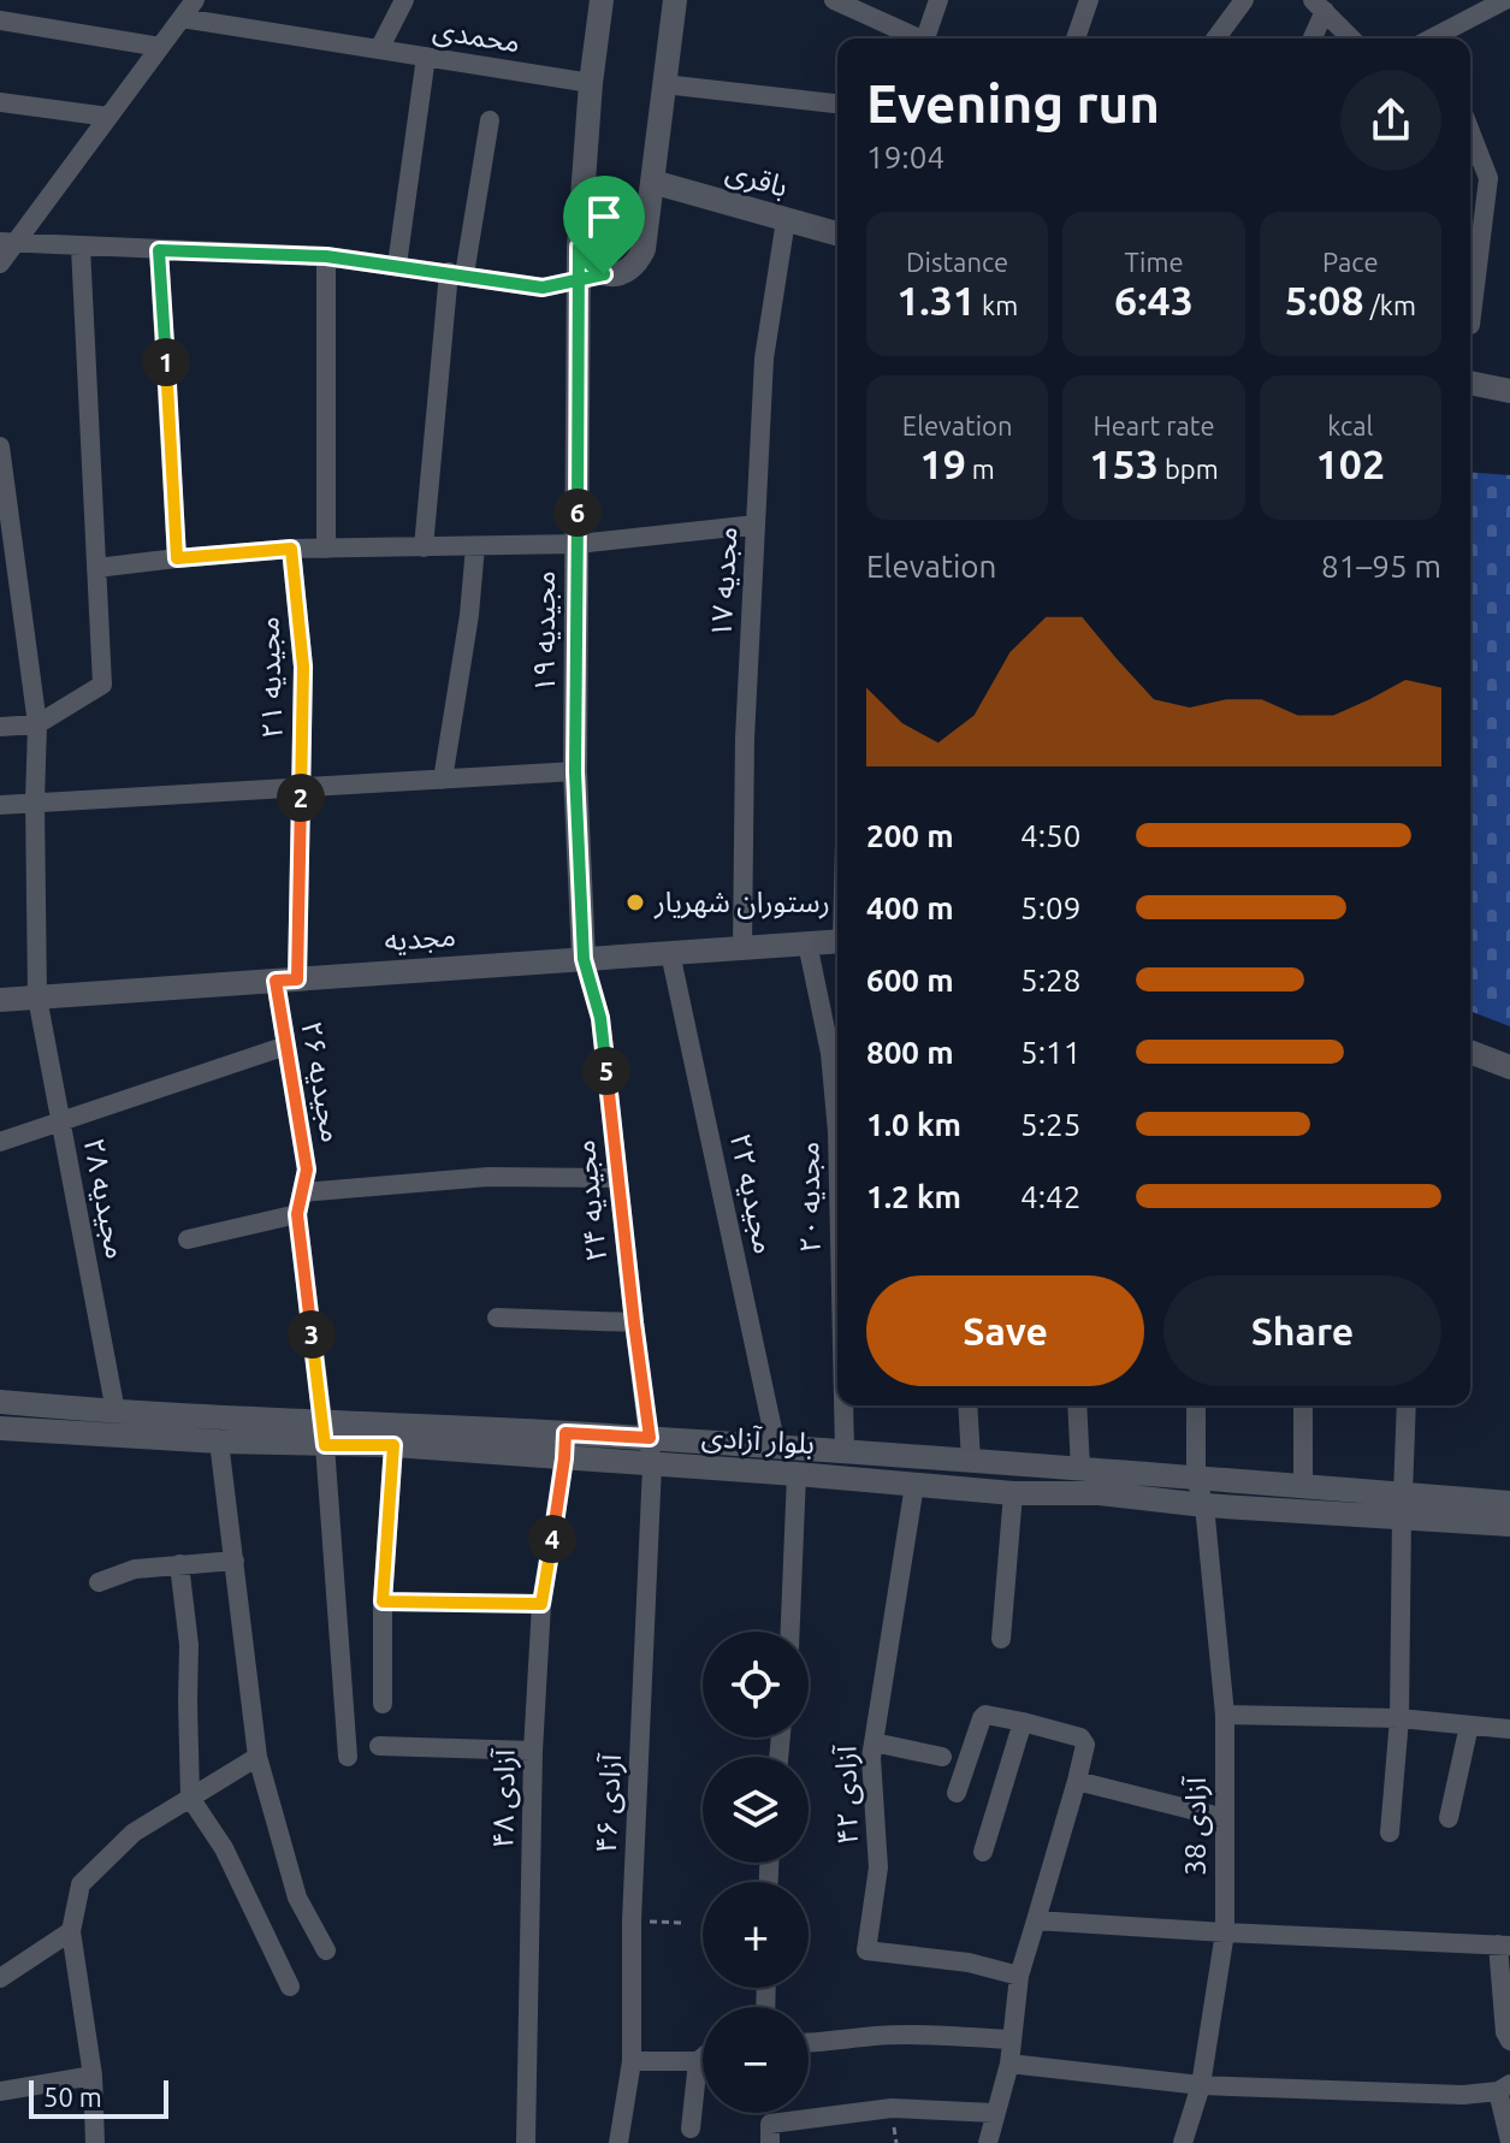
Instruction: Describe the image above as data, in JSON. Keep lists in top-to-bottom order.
{
  "streets": {
    "street": [
      "محمدی",
      "باقری",
      "مجدیه ۱۷",
      "مجیدیه ۱۹",
      "مجیدیه ۲۱",
      "مجدیه",
      "مجیدیه ۲۶",
      "مجیدیه ۲۲",
      "مجدیه ۲۰",
      "مجیدیه ۲۸",
      "مجیدیه ۲۴",
      "بلوار آزادی",
      "آزادی ۴۲",
      "آزادی ۴۸",
      "آزادی ۴۶",
      "آزادی 38"
    ]
  },
  "crossings": [
    ["محمدی", "مجیدیه ۱۹"],
    ["باقری", "مجدیه ۱۷"],
    ["مجدیه ۱۷", "مجدیه"],
    ["مجیدیه ۱۹", "مجدیه"],
    ["مجیدیه ۱۹", "مجیدیه ۲۴"],
    ["مجیدیه ۲۱", "مجدیه"],
    ["مجیدیه ۲۱", "مجیدیه ۲۶"],
    ["مجدیه", "مجیدیه ۲۶"],
    ["مجدیه", "مجیدیه ۲۲"],
    ["مجدیه", "مجدیه ۲۰"],
    ["مجدیه", "مجیدیه ۲۸"],
    ["مجدیه", "مجیدیه ۲۴"],
    ["مجیدیه ۲۶", "بلوار آزادی"],
    ["مجیدیه ۲۲", "بلوار آزادی"],
    ["مجدیه ۲۰", "بلوار آزادی"],
    ["مجیدیه ۲۸", "بلوار آزادی"],
    ["مجیدیه ۲۴", "بلوار آزادی"],
    ["مجیدیه ۲۴", "آزادی ۴۶"],
    ["بلوار آزادی", "آزادی ۴۲"],
    ["بلوار آزادی", "آزادی ۴۸"],
    ["بلوار آزادی", "آزادی ۴۶"],
    ["بلوار آزادی", "آزادی 38"]
  ],
  "places": ["رستوران شهریار"],
  "scale_bar": "50 m",
  "page": {
    "heading": ["Evening run", "19:04"],
    "stats": [
      ["Distance", "1.31 km"],
      ["Time", "6:43"],
      ["Pace", "5:08 /km"],
      ["Elevation", "19 m"],
      ["Heart rate", "153 bpm"],
      ["kcal", "102"]
    ],
    "pins": [
      "1",
      "6",
      "2",
      "5",
      "3",
      "4"
    ],
    "chart": ["Elevation", "81–95 m"],
    "list": [
      {
        "name": "200 m",
        "note": "4:50"
      },
      {
        "name": "400 m",
        "note": "5:09"
      },
      {
        "name": "600 m",
        "note": "5:28"
      },
      {
        "name": "800 m",
        "note": "5:11"
      },
      {
        "name": "1.0 km",
        "note": "5:25"
      },
      {
        "name": "1.2 km",
        "note": "4:42"
      }
    ],
    "buttons": ["Save", "Share"],
    "map_buttons": ["+", "−"],
    "scale": "50 m"
  }
}
